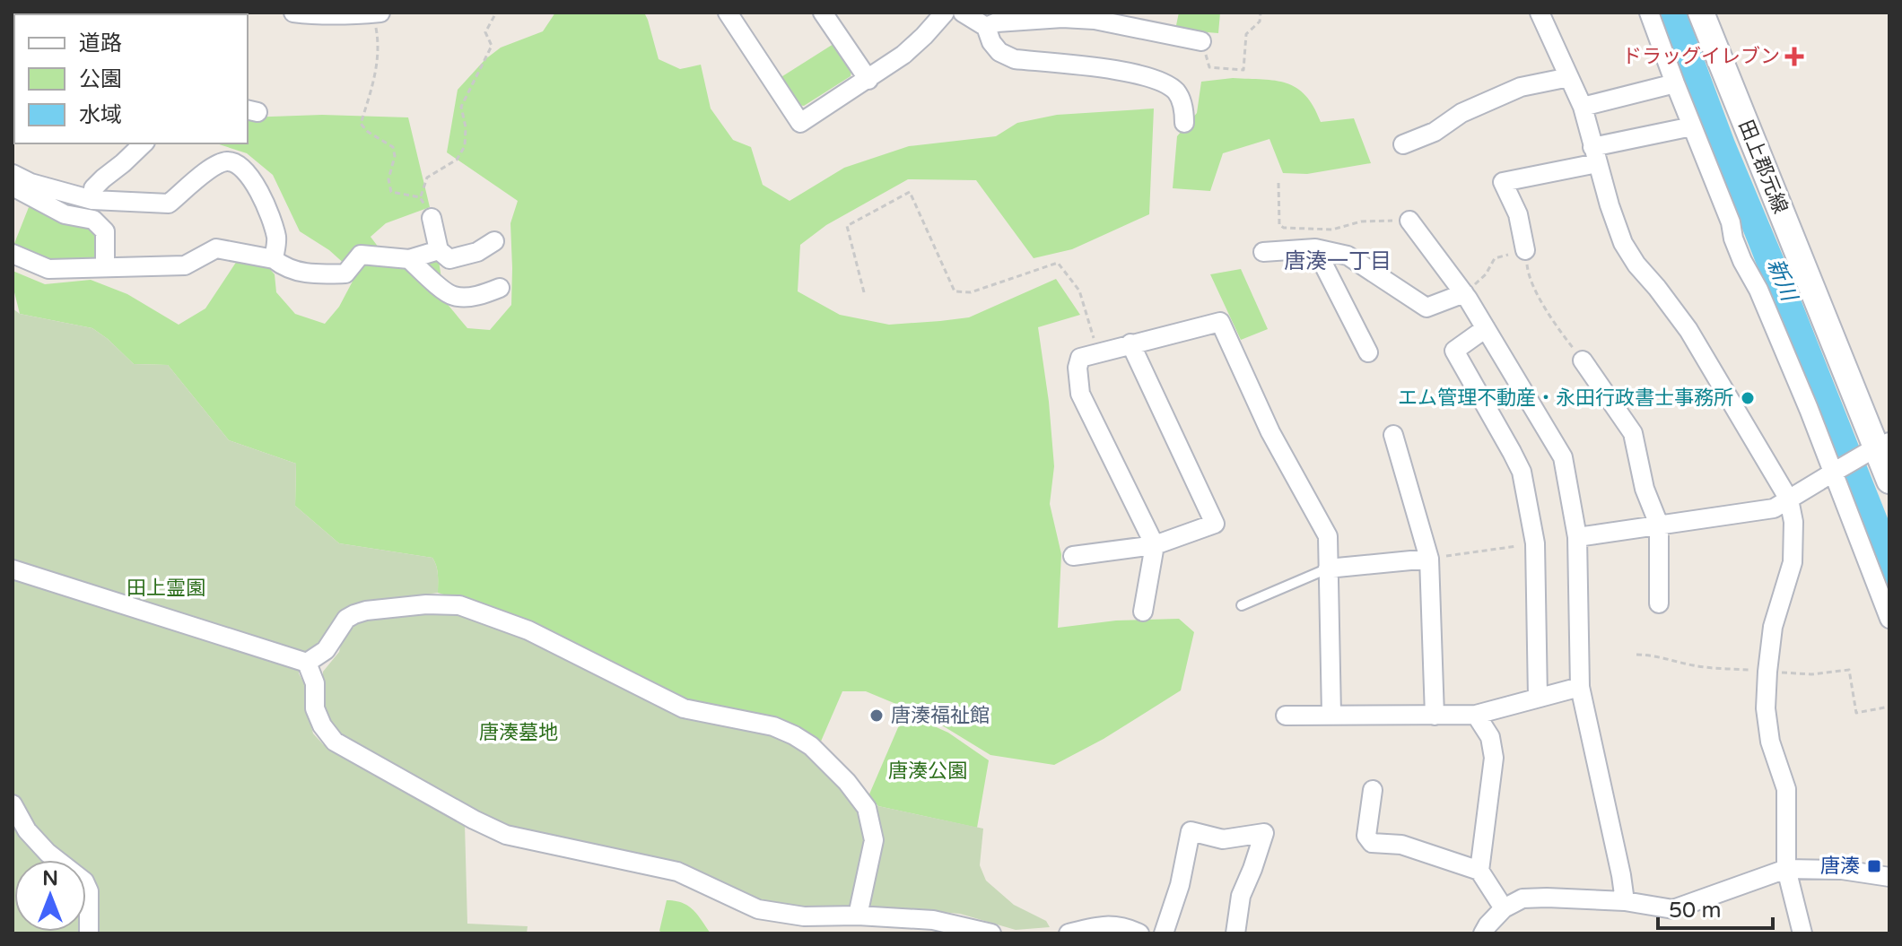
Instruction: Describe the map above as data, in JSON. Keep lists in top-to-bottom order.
{
  "streets": {
    "street": ["田上郡元線"]
  },
  "districts": ["唐湊一丁目"],
  "water": ["新川"],
  "parks": ["田上霊園", "唐湊墓地", "唐湊公園"],
  "places": {
    "health": ["ドラッグイレブン"],
    "other": ["エム管理不動産・永田行政書士事務所", "唐湊福祉館"],
    "transit": ["唐湊"]
  },
  "legend": ["道路", "公園", "水域"],
  "scale_bar": "50 m",
  "north": "top"
}
